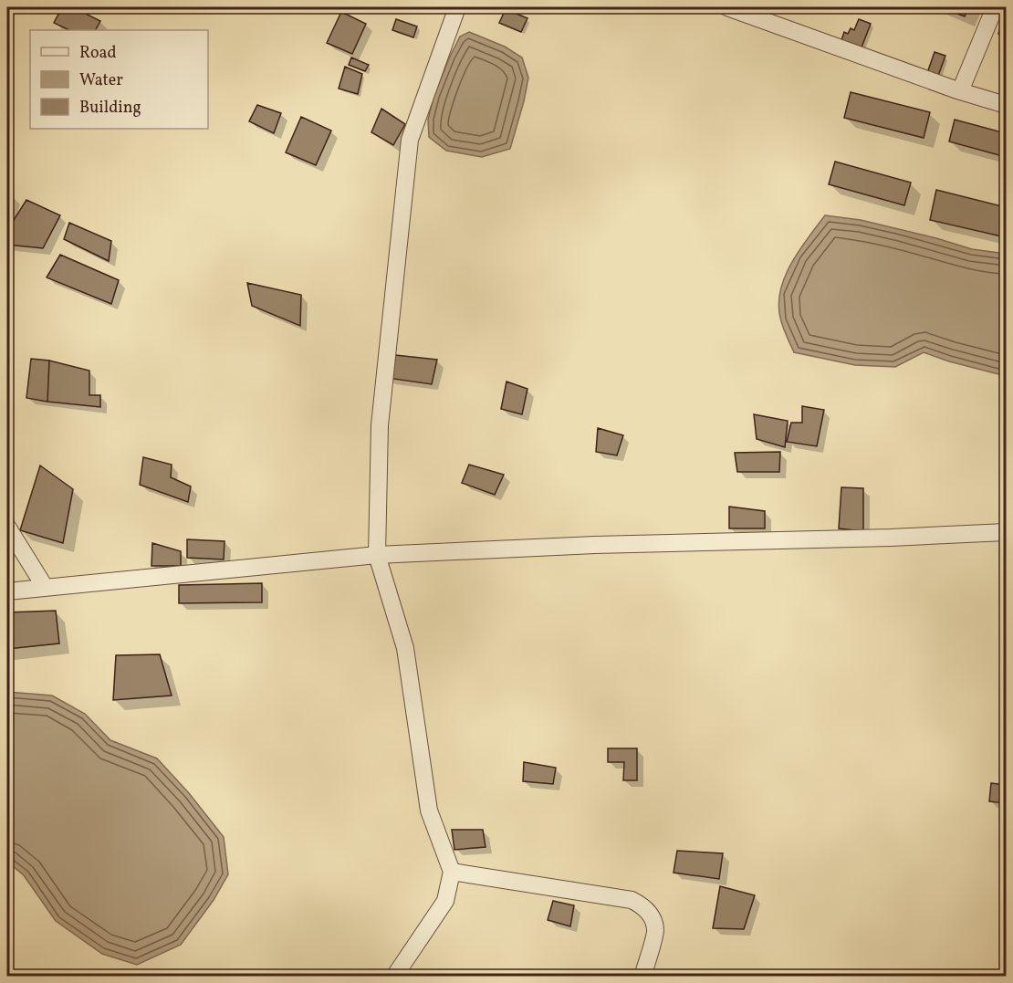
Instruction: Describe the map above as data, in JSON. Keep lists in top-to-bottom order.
{
  "legend": ["Road", "Water", "Building"]
}
